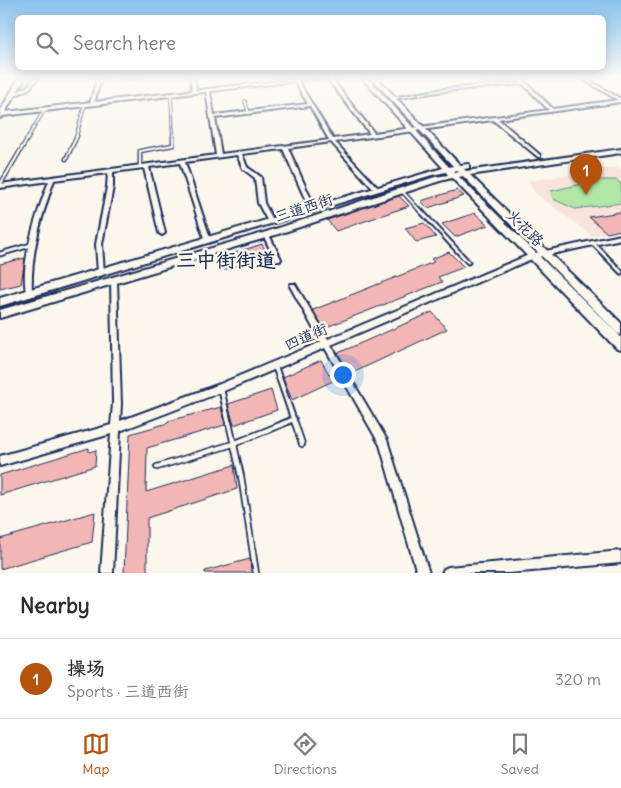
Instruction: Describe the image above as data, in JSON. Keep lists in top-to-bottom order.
{
  "streets": {
    "street": ["三道西街", "火花路", "四道街"]
  },
  "crossings": [
    ["三道西街", "火花路"],
    ["火花路", "四道街"]
  ],
  "districts": ["三中街街道"],
  "page": {
    "search": "Search here",
    "pins": "1",
    "heading": "Nearby",
    "list": [
      {
        "mark": "1",
        "name": "操场",
        "note": "Sports · 三道西街",
        "value": "320 m"
      }
    ],
    "nav": ["Map", "Directions", "Saved"]
  }
}
